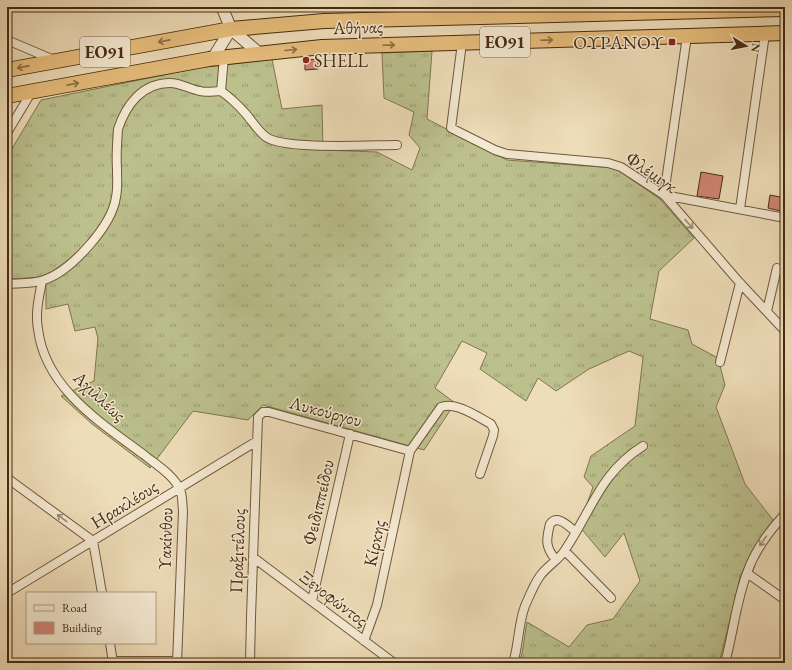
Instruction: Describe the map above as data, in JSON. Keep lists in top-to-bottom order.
{
  "streets": {
    "highway": ["Αθήνας", "ΕΟ91"],
    "street": [
      "Φλέμιγκ",
      "Αχιλλέως",
      "Λυκούργου",
      "Φειδιππείδου",
      "Ηρακλέους",
      "Υακίνθου",
      "Κίρκης",
      "Πραξιτέλους",
      "Ξενοφώντος"
    ]
  },
  "crossings": [
    ["Αθήνας", "Φλέμιγκ"],
    ["Αχιλλέως", "Ηρακλέους"],
    ["Αχιλλέως", "Υακίνθου"],
    ["Λυκούργου", "Φειδιππείδου"],
    ["Λυκούργου", "Ηρακλέους"],
    ["Λυκούργου", "Κίρκης"],
    ["Λυκούργου", "Πραξιτέλους"],
    ["Φειδιππείδου", "Ξενοφώντος"],
    ["Ηρακλέους", "Υακίνθου"],
    ["Ηρακλέους", "Πραξιτέλους"],
    ["Κίρκης", "Ξενοφώντος"],
    ["Πραξιτέλους", "Ξενοφώντος"]
  ],
  "places": {
    "transit": ["ΟΥΡΑΝΟΥ"],
    "other": ["SHELL"]
  },
  "legend": ["Road", "Building"],
  "north": "right"
}
